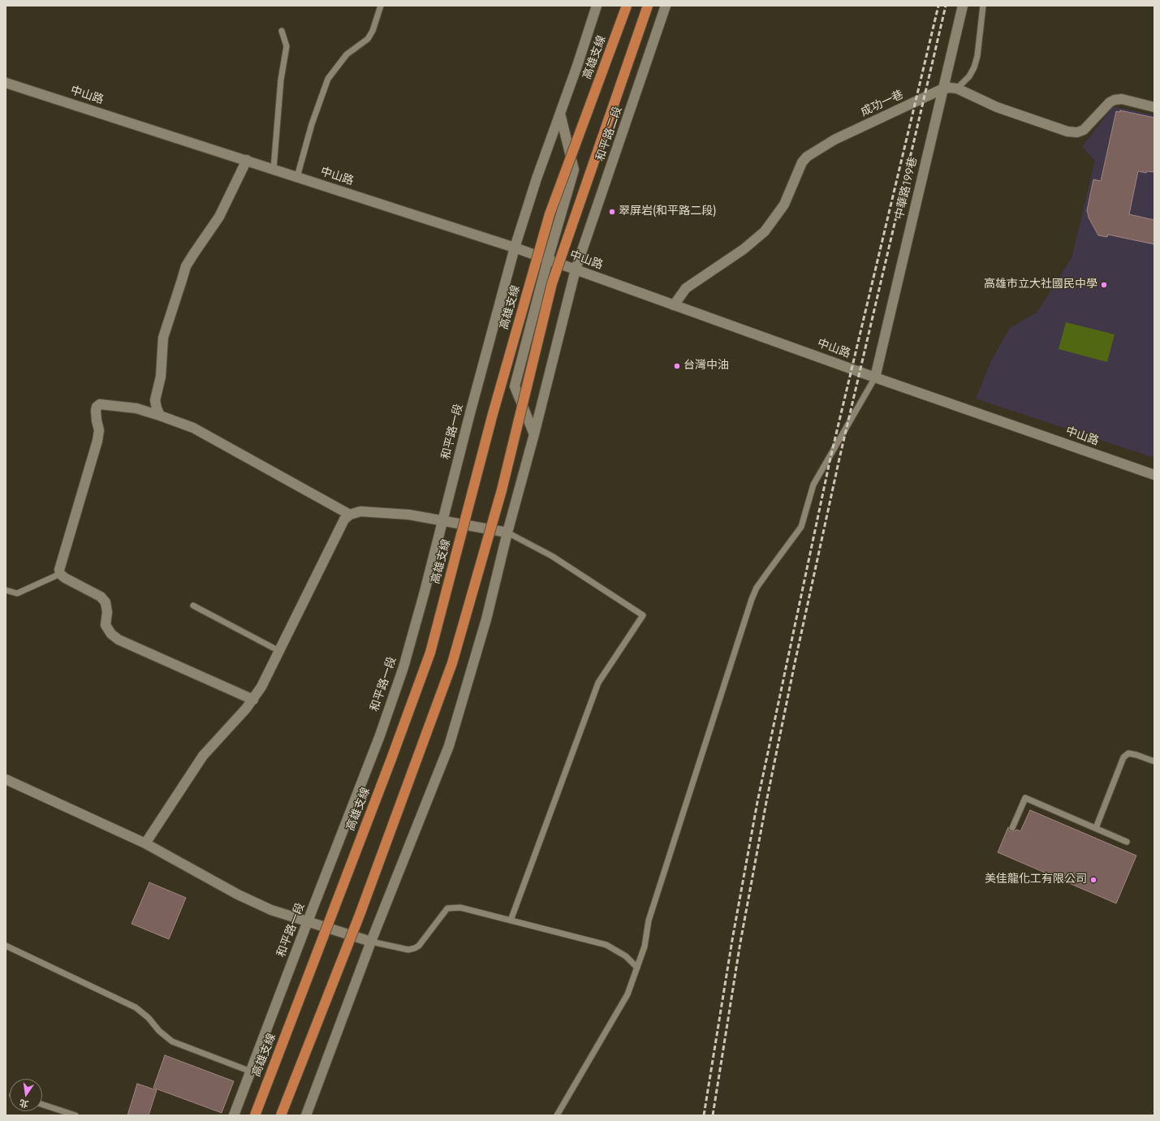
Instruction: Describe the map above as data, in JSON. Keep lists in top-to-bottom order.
{
  "streets": {
    "highway": ["高雄支線"],
    "street": [
      "中山路",
      "成功一巷",
      "和平路二段",
      "中華路199巷",
      "和平路一段"
    ]
  },
  "crossings": [
    ["中山路", "成功一巷"],
    ["中山路", "和平路二段"],
    ["中山路", "中華路199巷"],
    ["中山路", "和平路一段"],
    ["成功一巷", "中華路199巷"]
  ],
  "places": [
    "翠屏岩(和平路二段)",
    "高雄市立大社國民中學",
    "台灣中油",
    "美佳龍化工有限公司"
  ],
  "north": "bottom"
}
